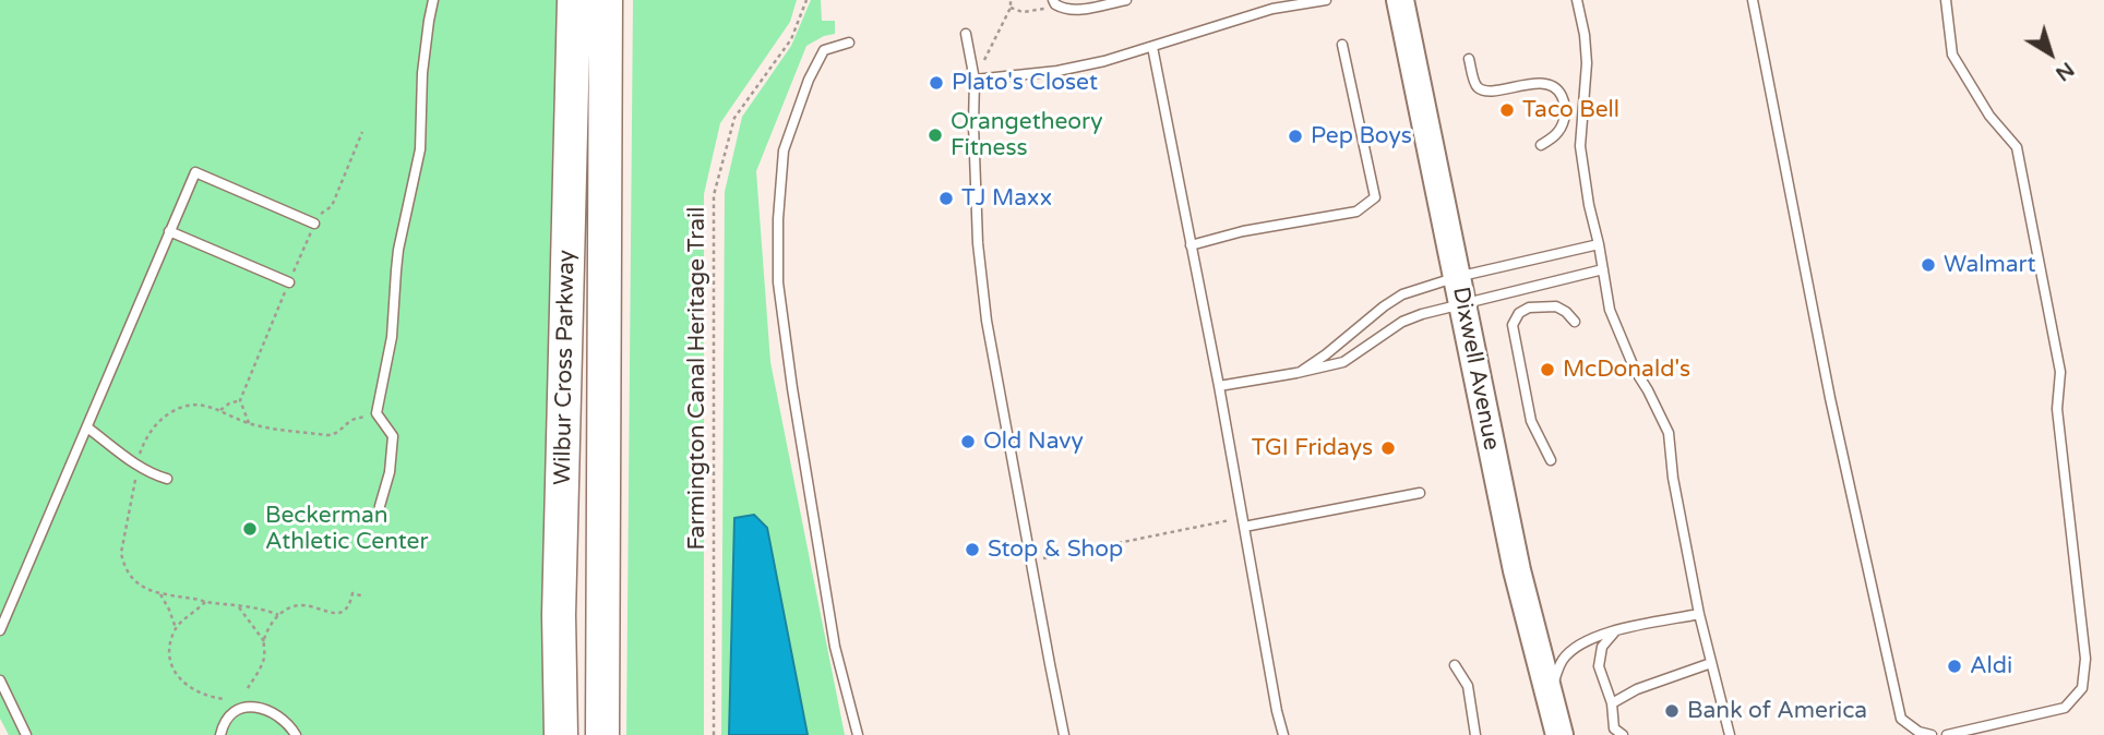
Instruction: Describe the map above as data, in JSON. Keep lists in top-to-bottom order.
{
  "streets": {
    "highway": ["Wilbur Cross Parkway"],
    "main road": ["Dixwell Avenue"],
    "path": ["Farmington Canal Heritage Trail"]
  },
  "places": [
    "Plato's Closet",
    "Taco Bell",
    "Orangetheory Fitness",
    "Pep Boys",
    "TJ Maxx",
    "Walmart",
    "McDonald's",
    "Old Navy",
    "TGI Fridays",
    "Beckerman Athletic Center",
    "Stop & Shop",
    "Aldi",
    "Bank of America"
  ],
  "north": "bottom right"
}
